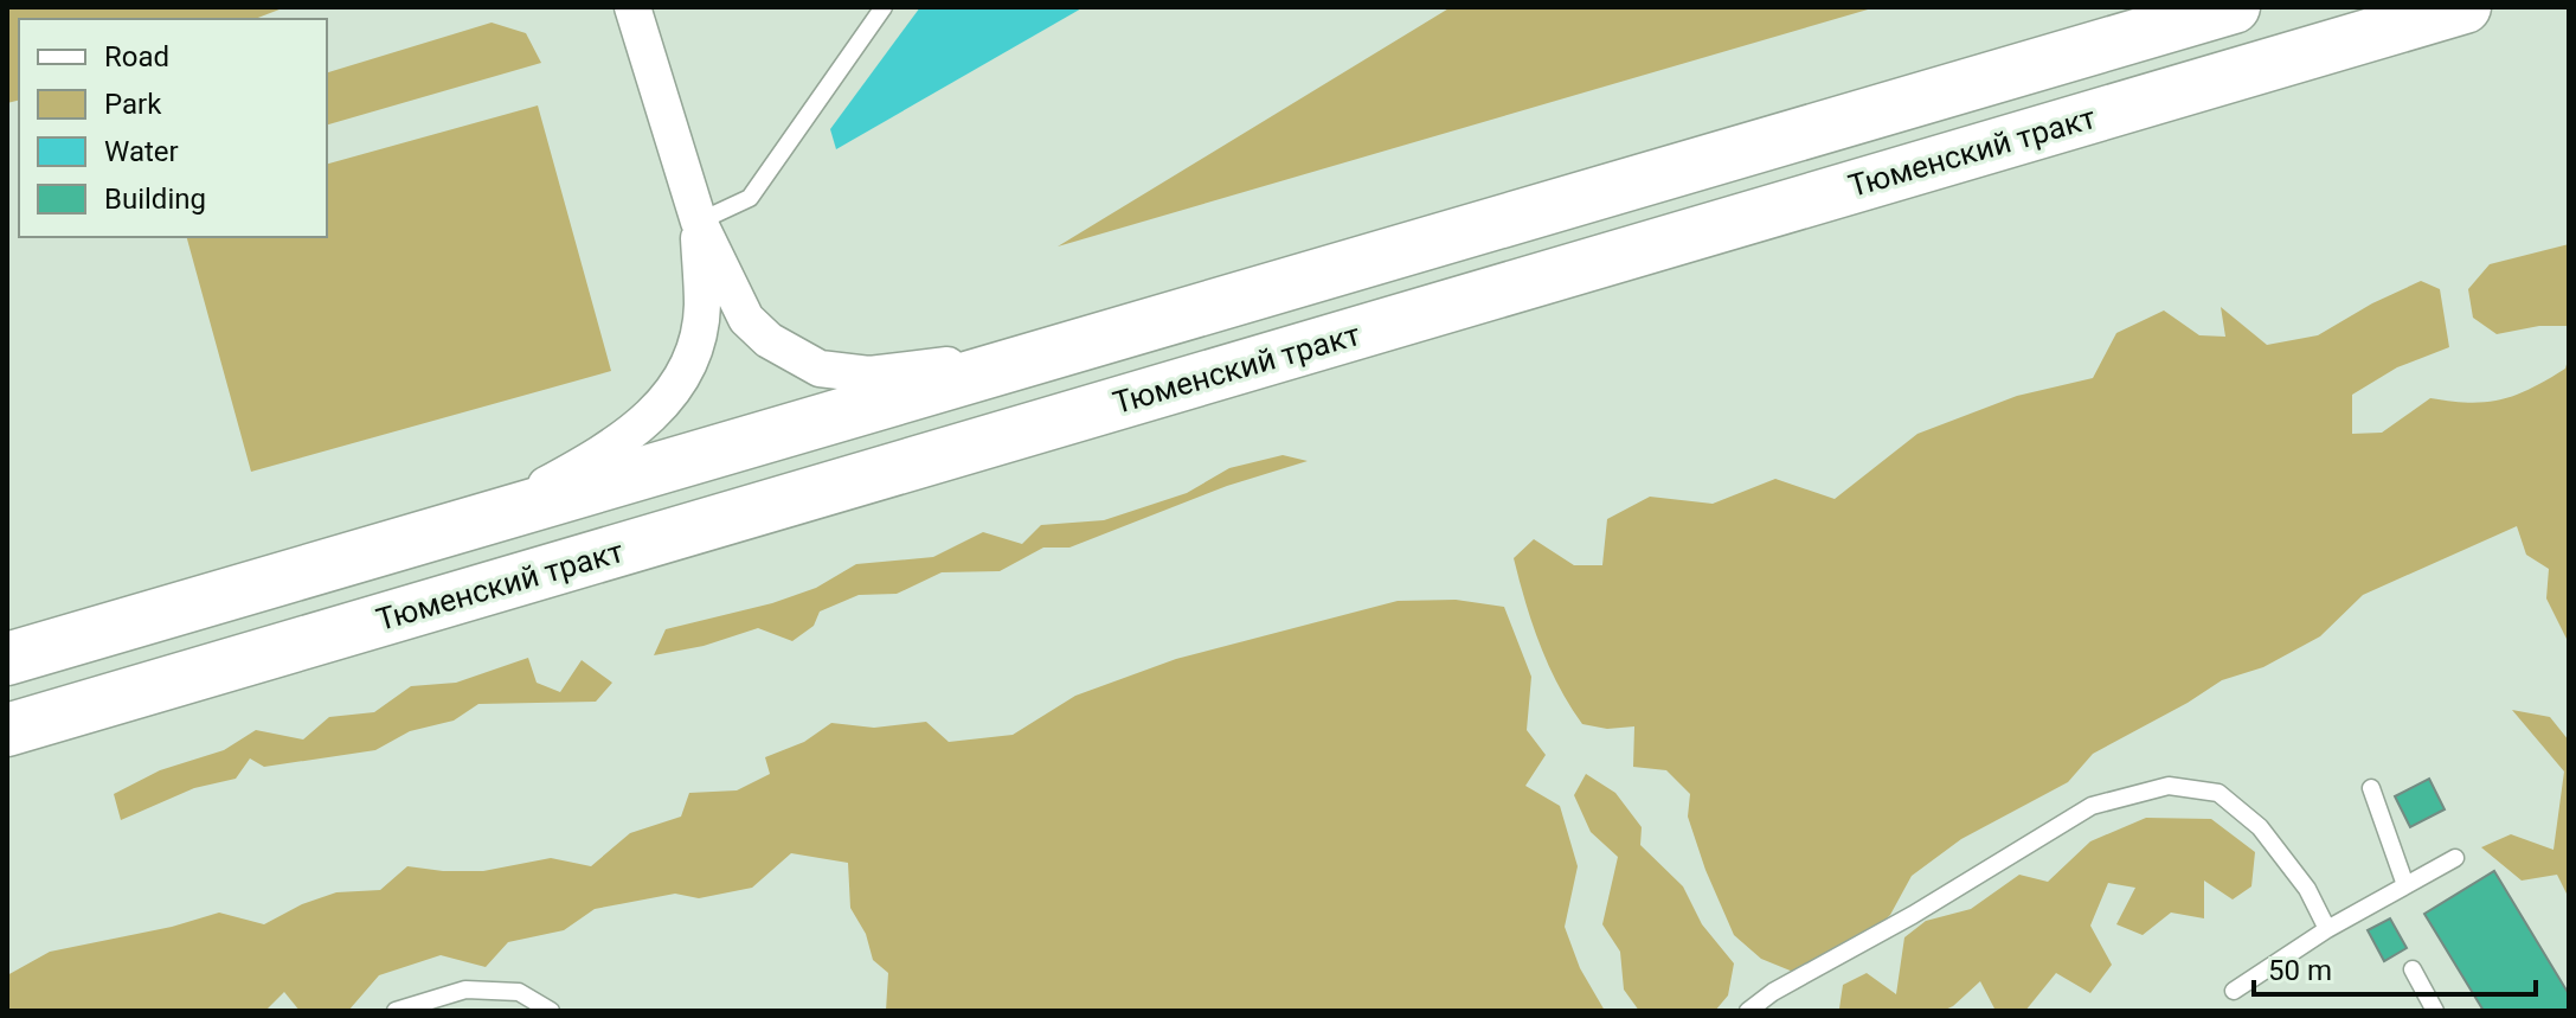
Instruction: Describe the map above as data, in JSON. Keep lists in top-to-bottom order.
{
  "streets": {
    "main road": ["Тюменский тракт"]
  },
  "legend": [
    "Road",
    "Park",
    "Water",
    "Building"
  ],
  "scale_bar": "50 m"
}
